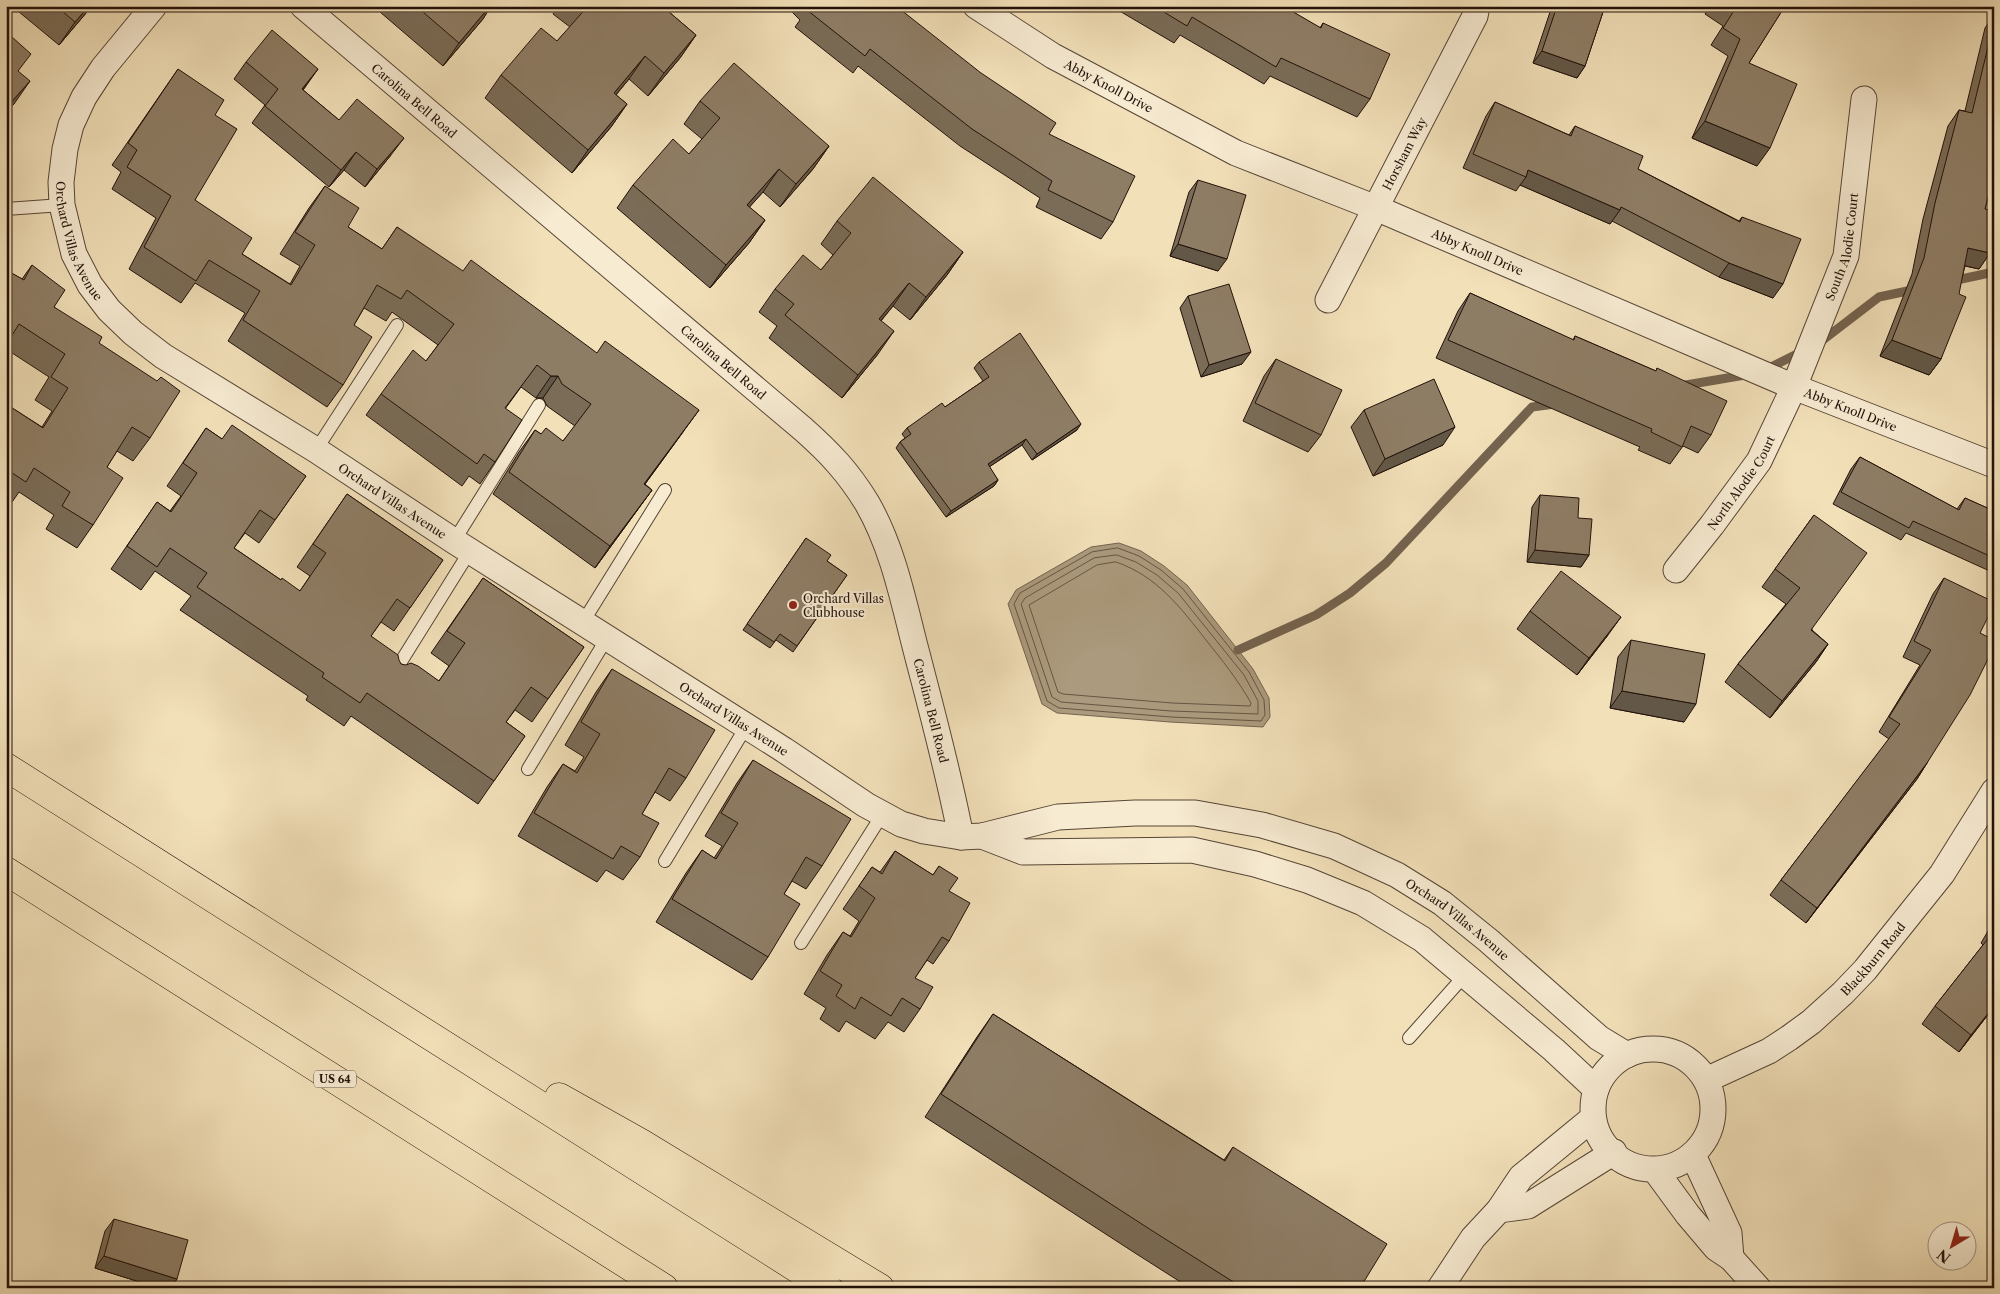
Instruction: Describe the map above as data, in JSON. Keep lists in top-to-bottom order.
{
  "streets": {
    "highway": ["US 64"],
    "street": [
      "Abby Knoll Drive",
      "Carolina Bell Road",
      "Horsham Way",
      "Orchard Villas Avenue",
      "South Alodie Court",
      "North Alodie Court",
      "Blackburn Road"
    ]
  },
  "crossings": [
    ["Abby Knoll Drive", "Horsham Way"],
    ["Abby Knoll Drive", "South Alodie Court"],
    ["Abby Knoll Drive", "North Alodie Court"],
    ["Carolina Bell Road", "Orchard Villas Avenue"],
    ["Orchard Villas Avenue", "Blackburn Road"],
    ["South Alodie Court", "North Alodie Court"]
  ],
  "places": ["Orchard Villas Clubhouse"],
  "north": "bottom left"
}
